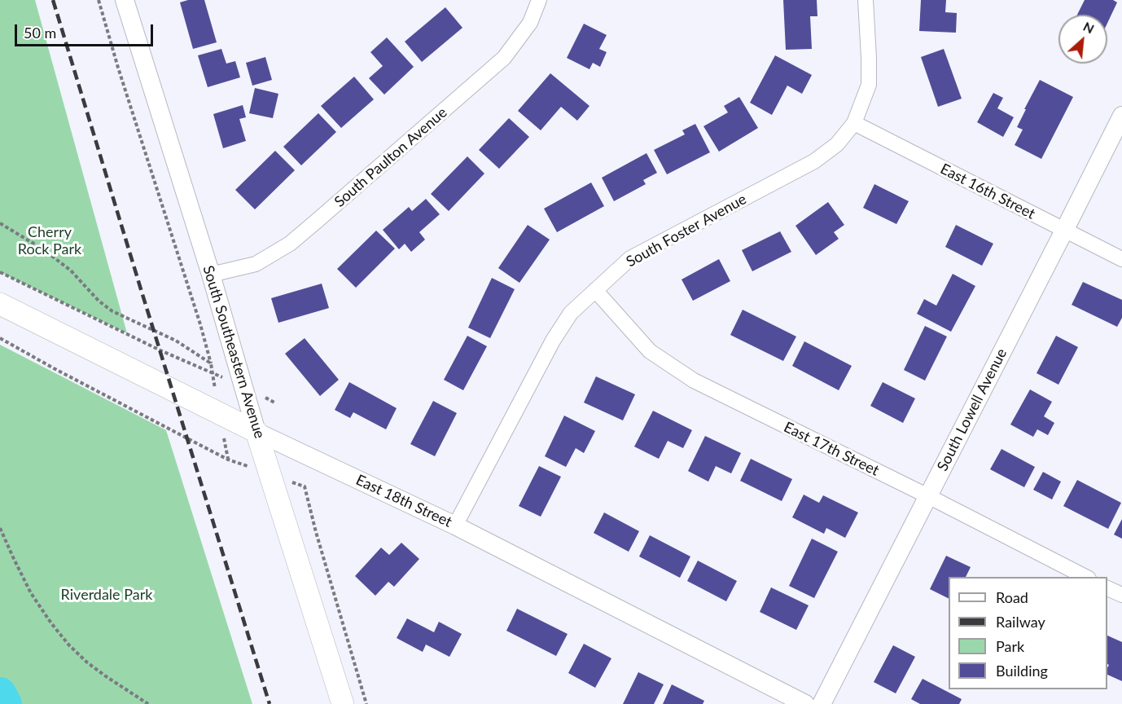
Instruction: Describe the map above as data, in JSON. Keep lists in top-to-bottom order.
{
  "streets": {
    "main road": ["South Southeastern Avenue", "East 18th Street"],
    "street": [
      "South Paulton Avenue",
      "East 16th Street",
      "South Foster Avenue",
      "South Lowell Avenue",
      "East 17th Street"
    ]
  },
  "crossings": [
    ["South Paulton Avenue", "South Southeastern Avenue"],
    ["East 16th Street", "South Foster Avenue"],
    ["East 16th Street", "South Lowell Avenue"],
    ["South Foster Avenue", "East 17th Street"],
    ["South Foster Avenue", "East 18th Street"],
    ["South Southeastern Avenue", "East 18th Street"],
    ["South Lowell Avenue", "East 17th Street"]
  ],
  "parks": ["Cherry Rock Park", "Riverdale Park"],
  "legend": [
    "Road",
    "Railway",
    "Park",
    "Building"
  ],
  "scale_bar": "50 m",
  "north": "top right"
}
